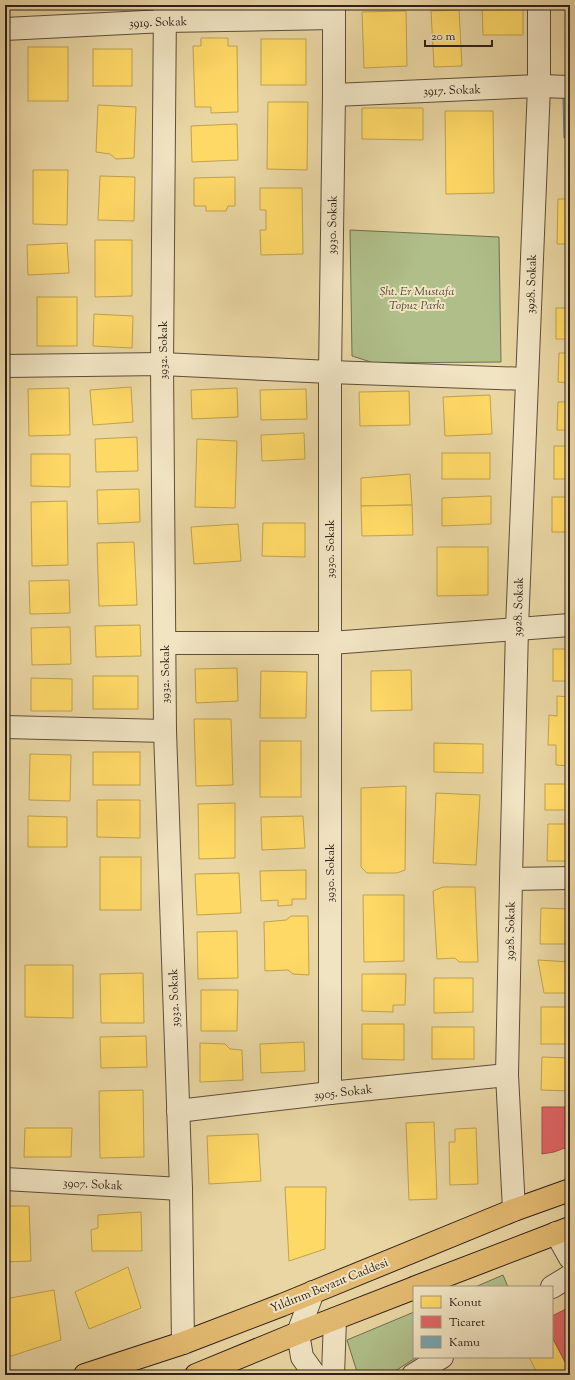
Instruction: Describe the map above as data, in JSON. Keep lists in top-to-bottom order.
{
  "streets": {
    "main road": ["Yıldırım Beyazıt Caddesi"],
    "street": [
      "3919. Sokak",
      "3917. Sokak",
      "3930. Sokak",
      "3928. Sokak",
      "3932. Sokak",
      "3905. Sokak",
      "3907. Sokak"
    ]
  },
  "crossings": [
    ["3919. Sokak", "3930. Sokak"],
    ["3919. Sokak", "3932. Sokak"],
    ["3917. Sokak", "3930. Sokak"],
    ["3917. Sokak", "3928. Sokak"],
    ["3930. Sokak", "3905. Sokak"],
    ["3928. Sokak", "3905. Sokak"],
    ["3928. Sokak", "Yıldırım Beyazıt Caddesi"],
    ["3932. Sokak", "3905. Sokak"],
    ["3932. Sokak", "3907. Sokak"],
    ["3932. Sokak", "Yıldırım Beyazıt Caddesi"]
  ],
  "parks": ["Şht. Er Mustafa Topuz Parkı"],
  "legend": ["Konut", "Ticaret", "Kamu"],
  "scale_bar": "20 m"
}
